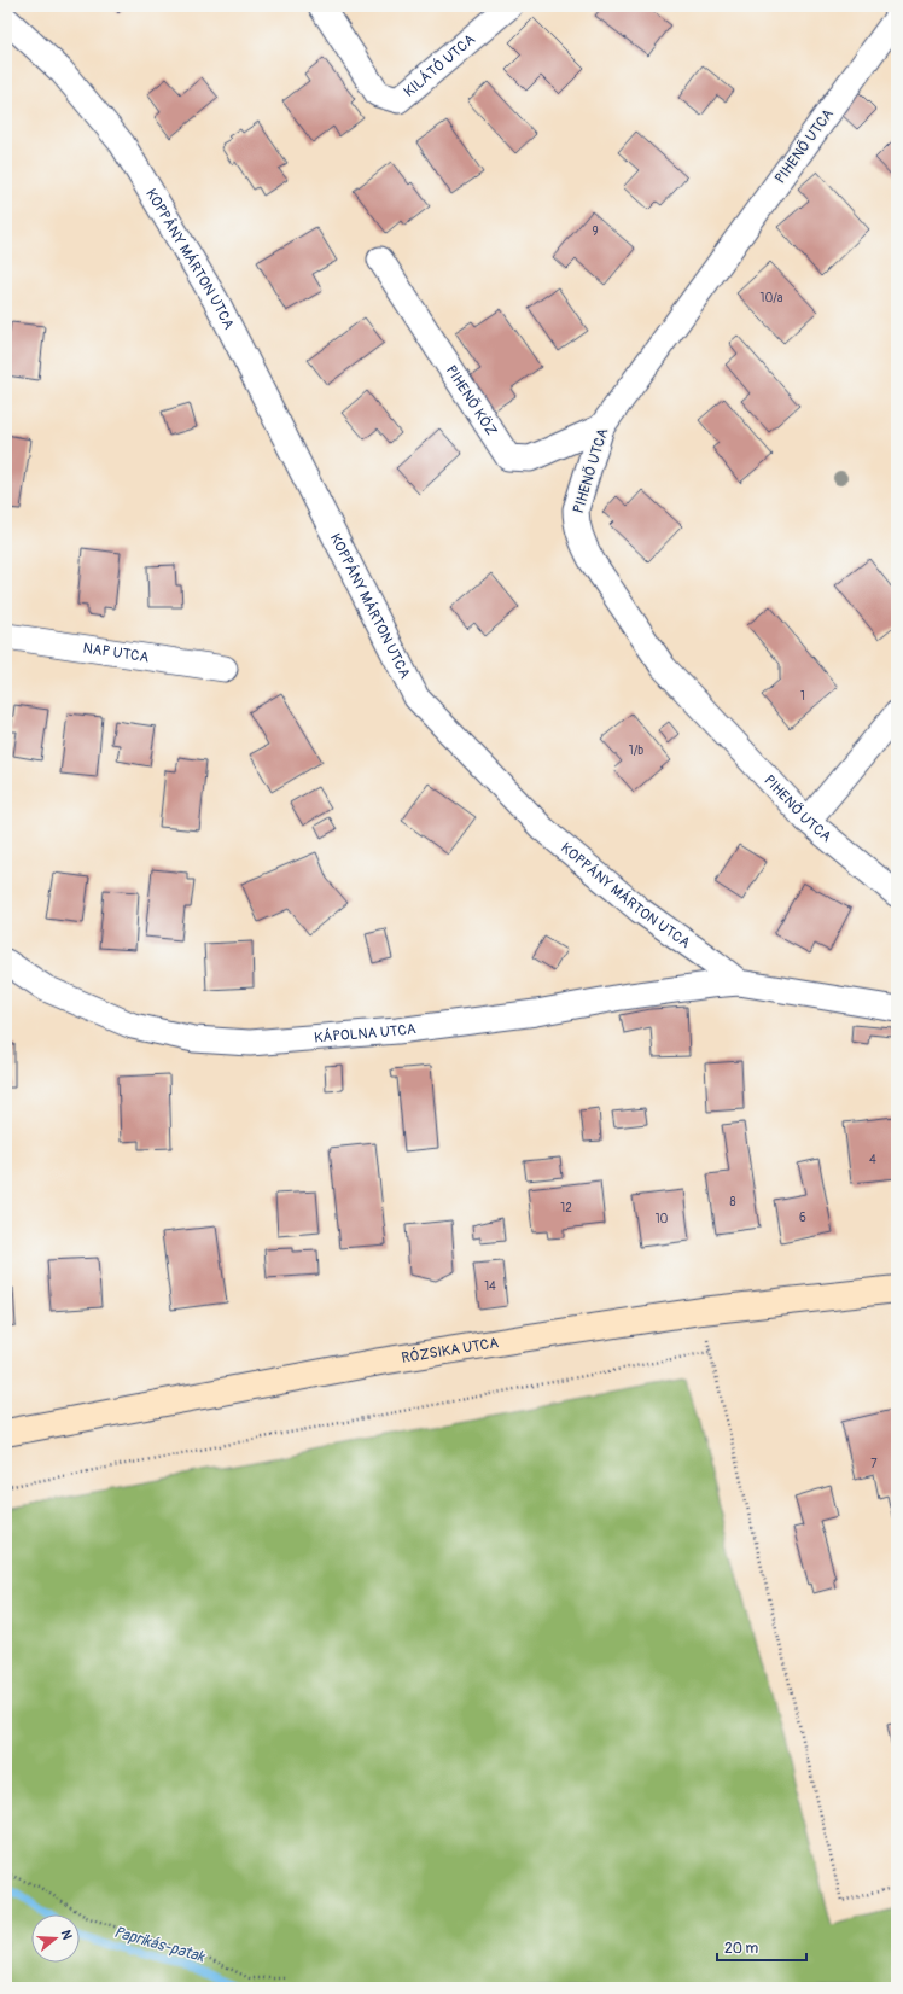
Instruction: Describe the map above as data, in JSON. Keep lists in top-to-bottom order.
{
  "streets": {
    "main road": ["RÓZSIKA UTCA"],
    "street": [
      "KILÁTÓ UTCA",
      "PIHENŐ UTCA",
      "KOPPÁNY MÁRTON UTCA",
      "PIHENŐ KÖZ",
      "NAP UTCA",
      "KÁPOLNA UTCA"
    ]
  },
  "crossings": [
    ["PIHENŐ UTCA", "PIHENŐ KÖZ"],
    ["KOPPÁNY MÁRTON UTCA", "KÁPOLNA UTCA"]
  ],
  "water": ["Paprikás-patak"],
  "house_numbers": [
    "9",
    "10/a",
    "1",
    "1/b",
    "4",
    "8",
    "12",
    "6",
    "10",
    "14",
    "7"
  ],
  "scale_bar": "20 m",
  "north": "right"
}
